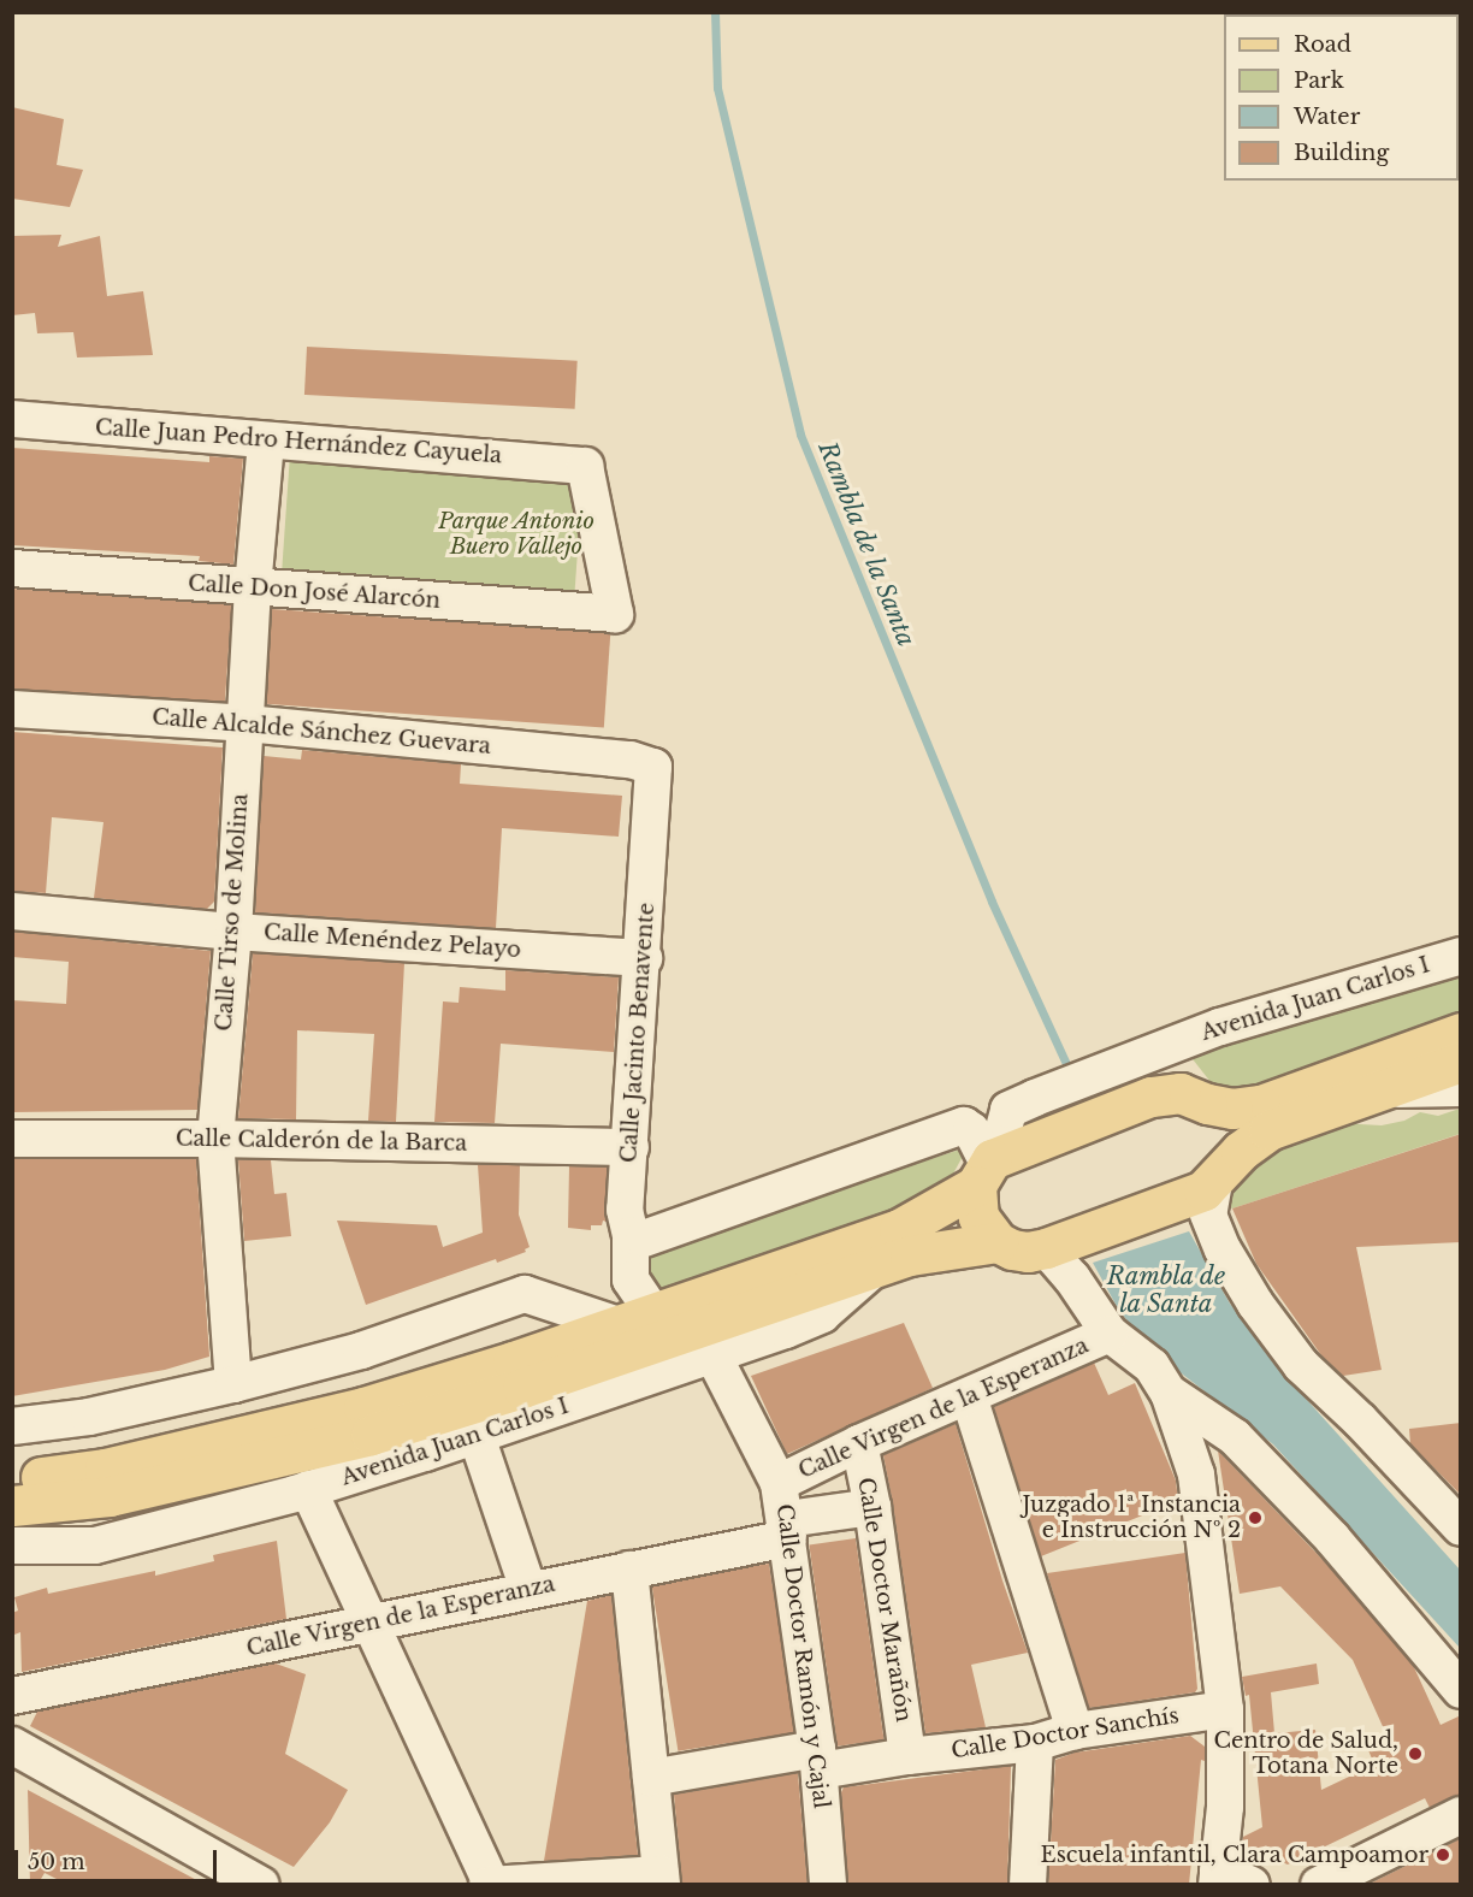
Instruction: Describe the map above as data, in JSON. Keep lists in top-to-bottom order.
{
  "streets": {
    "street": [
      "Calle Juan Pedro Hernández Cayuela",
      "Calle Don José Alarcón",
      "Calle Alcalde Sánchez Guevara",
      "Calle Tirso de Molina",
      "Calle Menéndez Pelayo",
      "Avenida Juan Carlos I",
      "Calle Jacinto Benavente",
      "Calle Calderón de la Barca",
      "Calle Virgen de la Esperanza",
      "Calle Doctor Marañón",
      "Calle Doctor Ramón y Cajal",
      "Calle Doctor Sanchís"
    ]
  },
  "crossings": [
    ["Calle Juan Pedro Hernández Cayuela", "Calle Don José Alarcón"],
    ["Calle Juan Pedro Hernández Cayuela", "Calle Tirso de Molina"],
    ["Calle Don José Alarcón", "Calle Tirso de Molina"],
    ["Calle Alcalde Sánchez Guevara", "Calle Tirso de Molina"],
    ["Calle Alcalde Sánchez Guevara", "Calle Jacinto Benavente"],
    ["Calle Tirso de Molina", "Calle Menéndez Pelayo"],
    ["Calle Tirso de Molina", "Calle Calderón de la Barca"],
    ["Calle Menéndez Pelayo", "Calle Jacinto Benavente"],
    ["Avenida Juan Carlos I", "Calle Doctor Ramón y Cajal"],
    ["Calle Jacinto Benavente", "Calle Calderón de la Barca"],
    ["Calle Virgen de la Esperanza", "Calle Doctor Marañón"],
    ["Calle Virgen de la Esperanza", "Calle Doctor Ramón y Cajal"],
    ["Calle Doctor Marañón", "Calle Doctor Sanchís"],
    ["Calle Doctor Ramón y Cajal", "Calle Doctor Sanchís"]
  ],
  "water": ["Rambla de la Santa"],
  "parks": ["Parque Antonio Buero Vallejo"],
  "places": ["Juzgado 1ª Instancia e Instrucción Nº 2", "Centro de Salud, Totana Norte", "Escuela infantil, Clara Campoamor"],
  "legend": [
    "Road",
    "Park",
    "Water",
    "Building"
  ],
  "scale_bar": "50 m"
}
